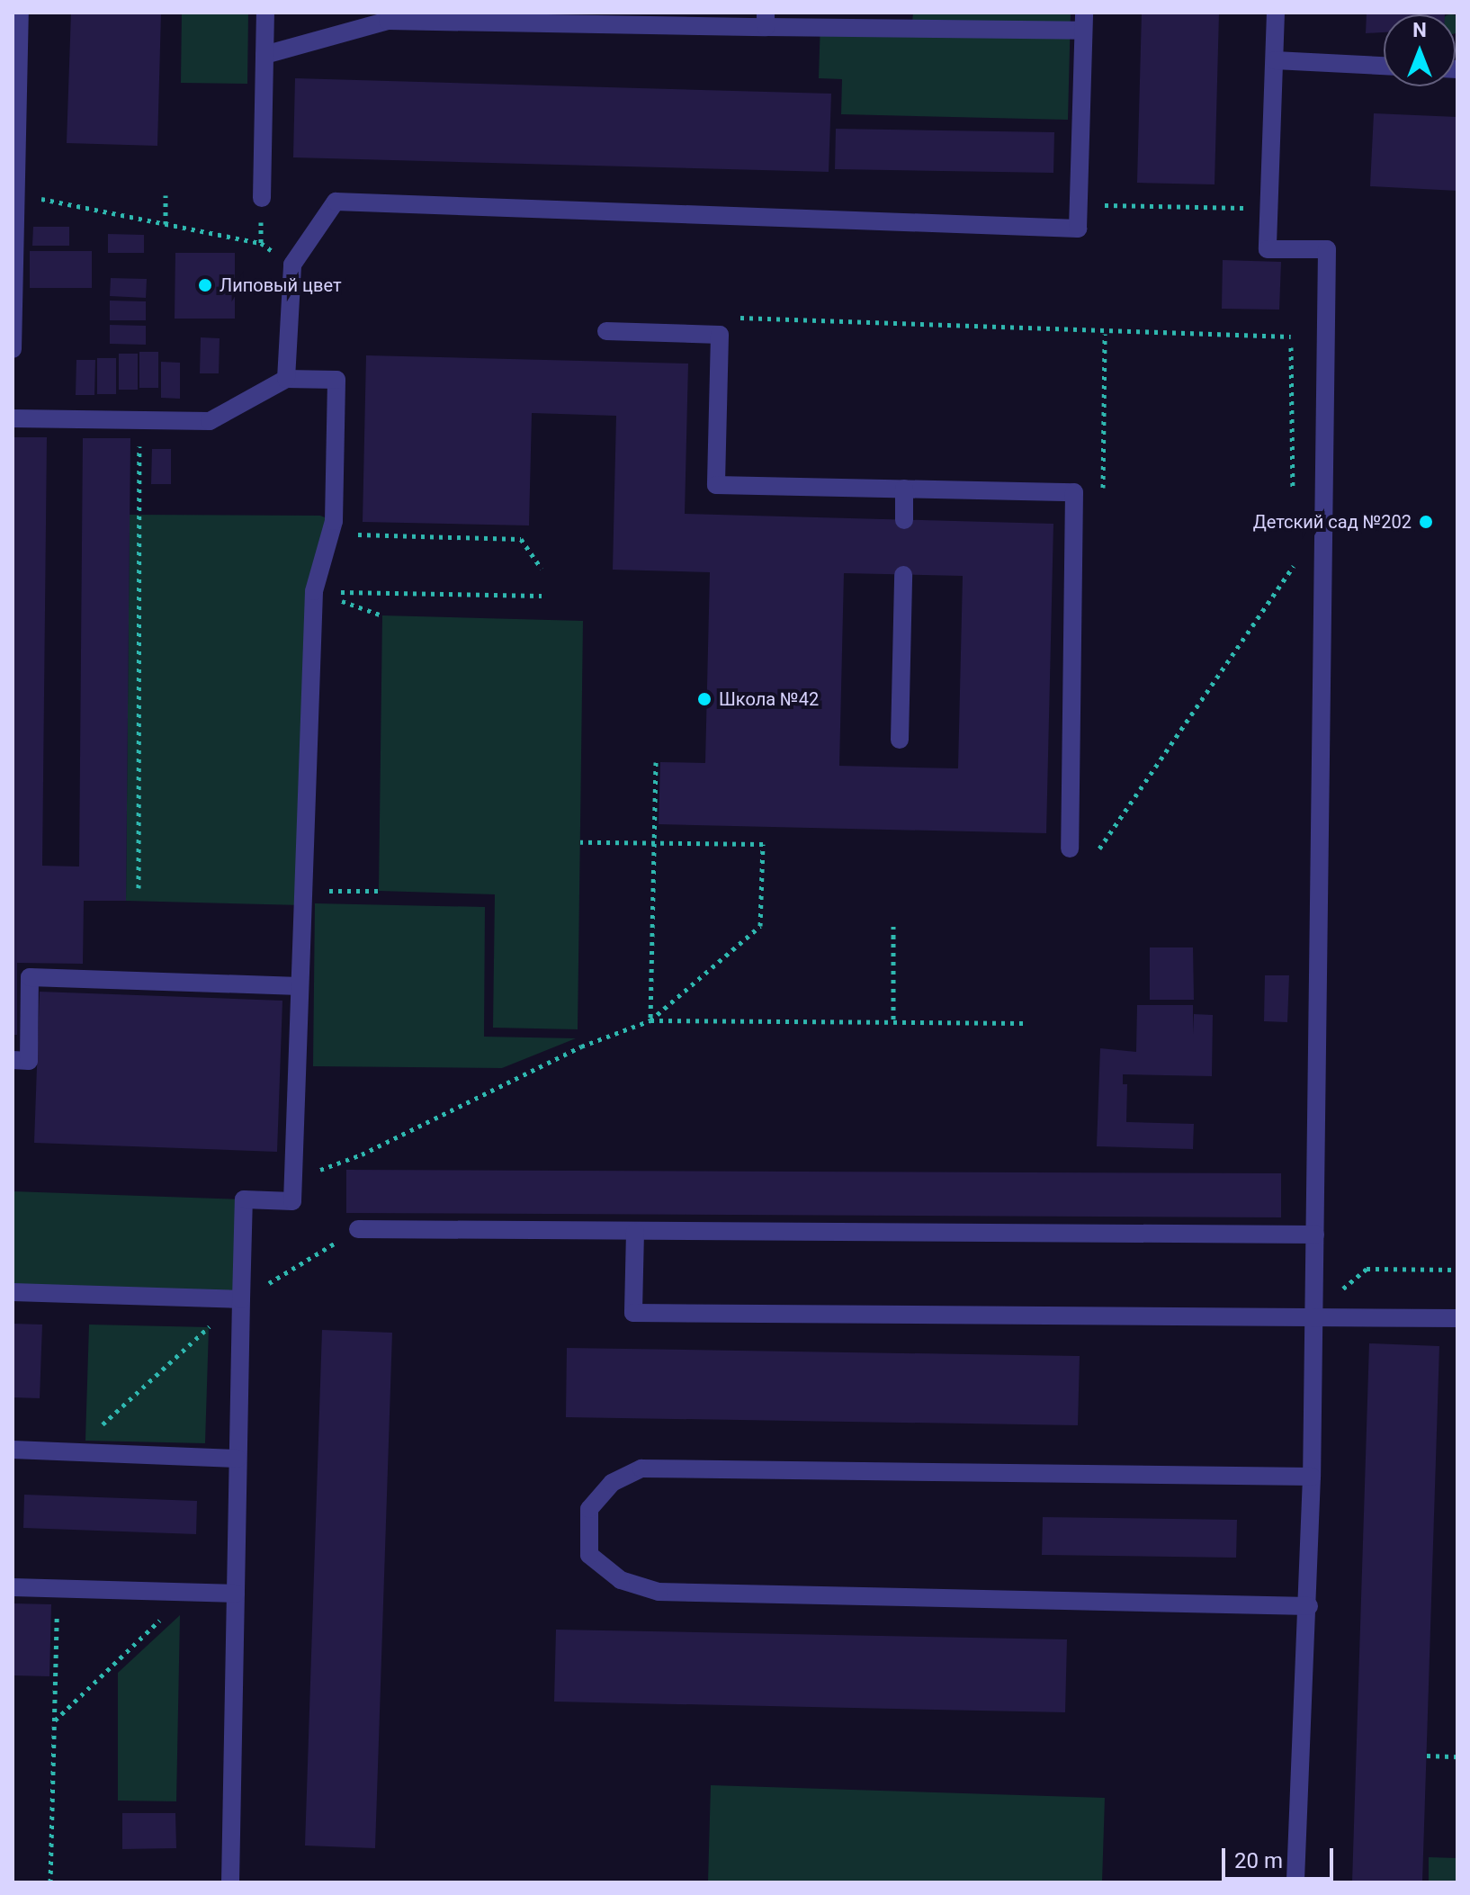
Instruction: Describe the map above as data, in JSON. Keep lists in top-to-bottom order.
{
  "places": ["Липовый цвет", "Детский сад №202", "Школа №42"],
  "scale_bar": "20 m",
  "north": "top"
}
